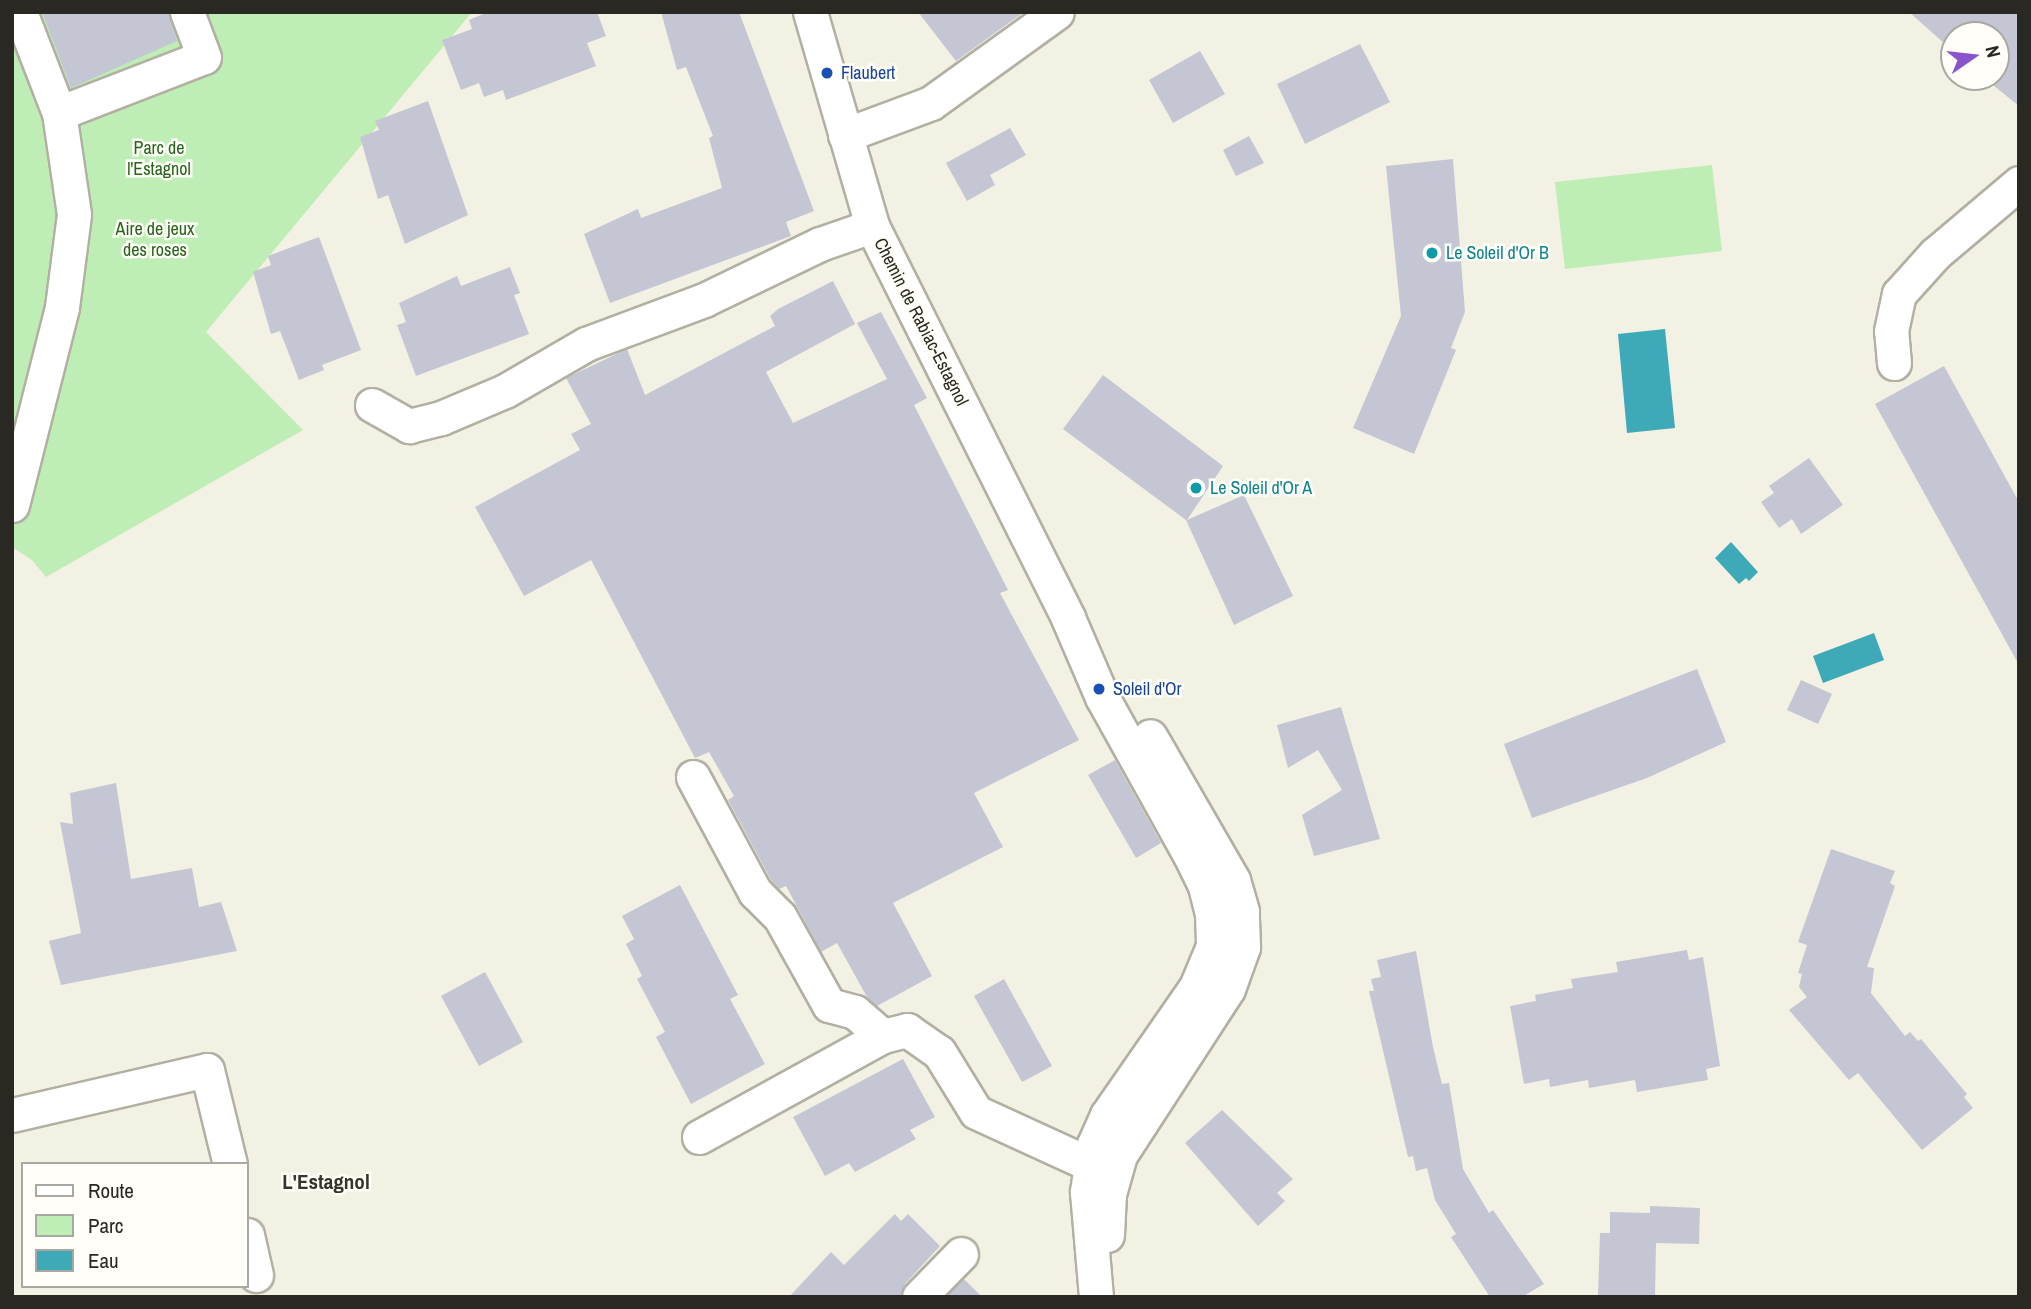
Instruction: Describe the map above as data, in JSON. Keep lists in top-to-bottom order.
{
  "streets": {
    "street": ["Chemin de Rabiac-Estagnol"]
  },
  "districts": ["L'Estagnol"],
  "parks": ["Parc de l'Estagnol", "Aire de jeux des roses"],
  "places": [
    "Flaubert",
    "Le Soleil d'Or B",
    "Le Soleil d'Or A",
    "Soleil d'Or"
  ],
  "legend": ["Route", "Parc", "Eau"],
  "north": "right"
}
